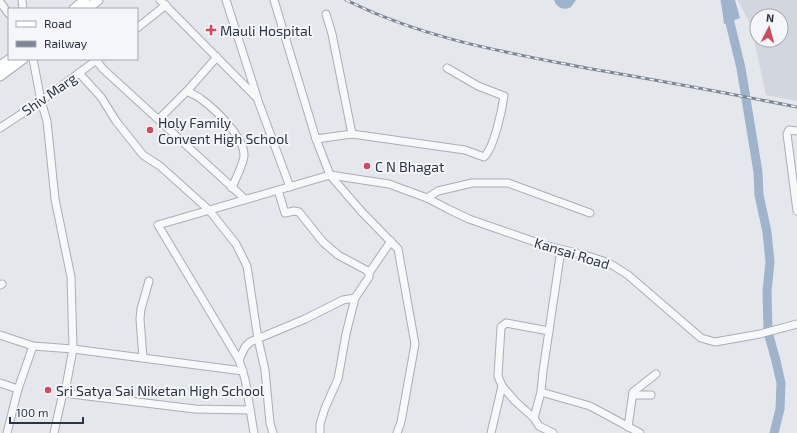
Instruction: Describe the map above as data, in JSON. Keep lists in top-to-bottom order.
{
  "streets": {
    "street": ["Shiv Marg", "Kansai Road"]
  },
  "places": {
    "health": ["Mauli Hospital"],
    "other": ["Holy Family Convent High School", "C N Bhagat", "Sri Satya Sai Niketan High School"]
  },
  "legend": ["Road", "Railway"],
  "scale_bar": "100 m",
  "north": "top"
}
